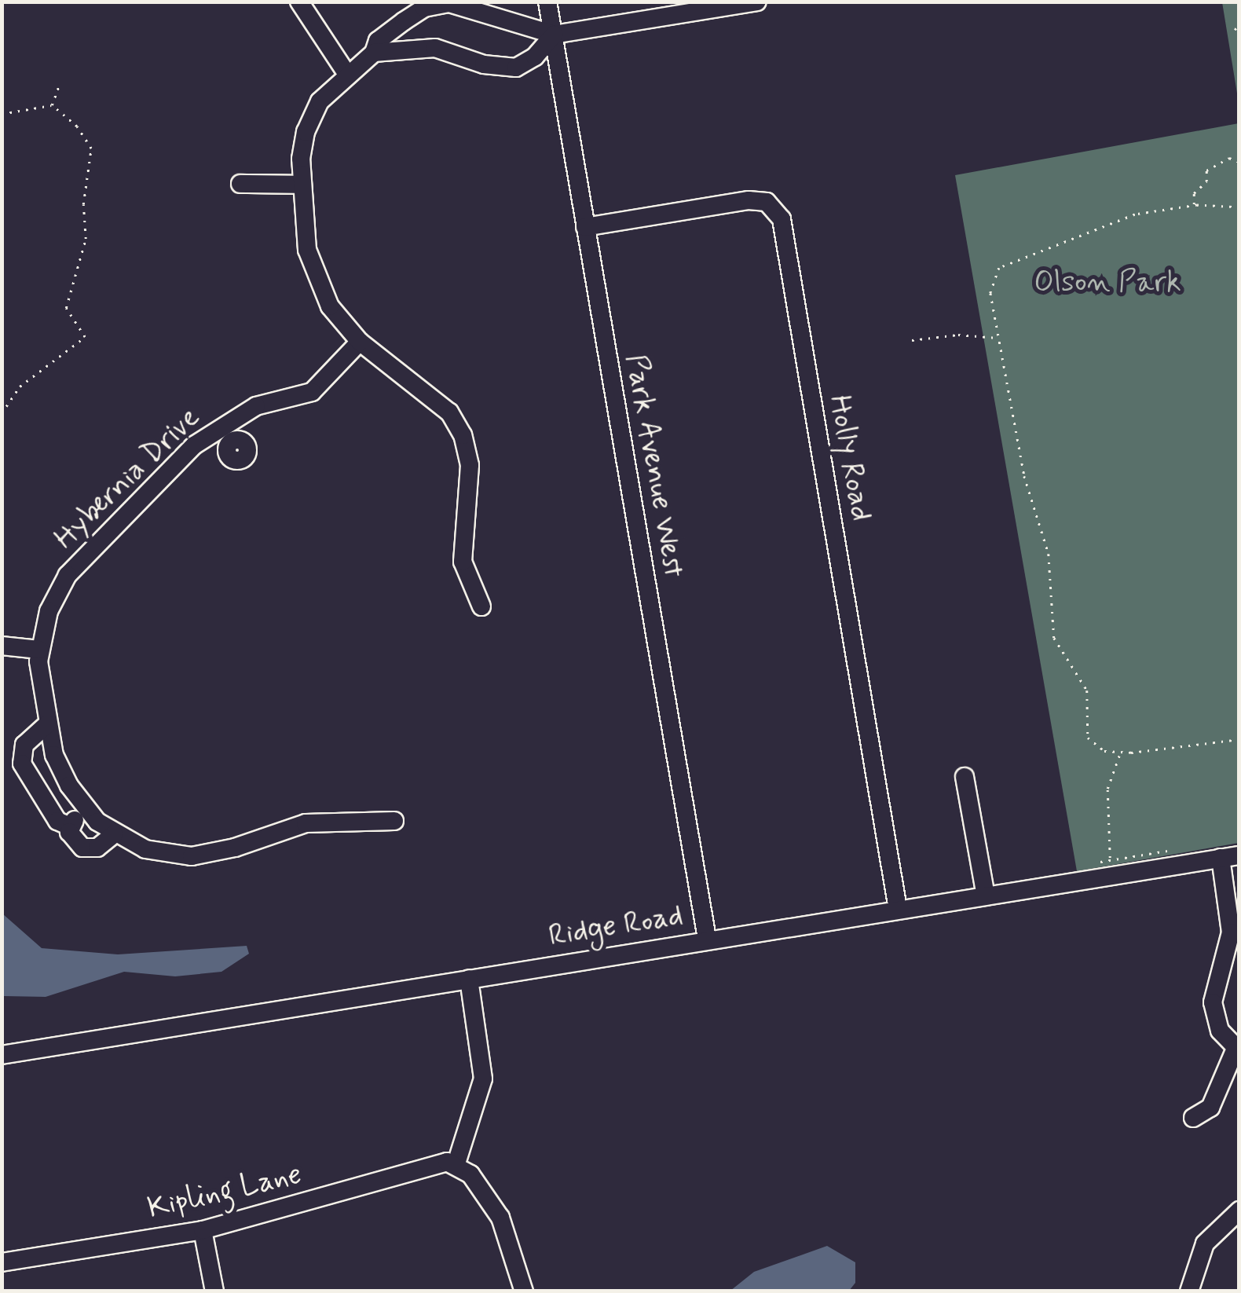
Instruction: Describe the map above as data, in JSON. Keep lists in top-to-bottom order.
{
  "streets": {
    "street": [
      "Holly Road",
      "Park Avenue West",
      "Hybernia Drive",
      "Ridge Road",
      "Kipling Lane"
    ]
  },
  "crossings": [
    ["Holly Road", "Park Avenue West"],
    ["Holly Road", "Ridge Road"],
    ["Park Avenue West", "Ridge Road"]
  ],
  "parks": ["Olson Park"]
}
